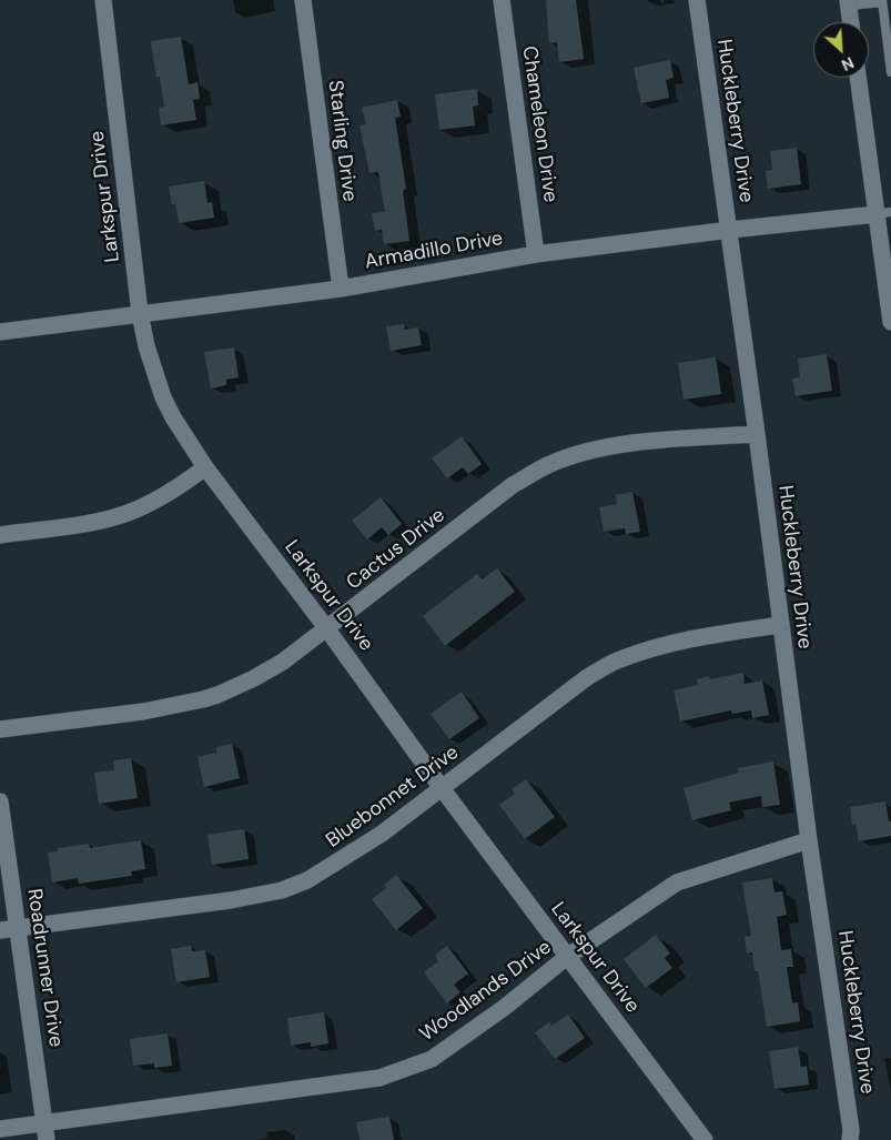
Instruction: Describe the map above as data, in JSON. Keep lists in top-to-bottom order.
{
  "streets": {
    "street": [
      "Huckleberry Drive",
      "Chameleon Drive",
      "Starling Drive",
      "Larkspur Drive",
      "Armadillo Drive",
      "Cactus Drive",
      "Bluebonnet Drive",
      "Roadrunner Drive",
      "Woodlands Drive"
    ]
  },
  "crossings": [
    ["Huckleberry Drive", "Armadillo Drive"],
    ["Huckleberry Drive", "Cactus Drive"],
    ["Huckleberry Drive", "Bluebonnet Drive"],
    ["Huckleberry Drive", "Woodlands Drive"],
    ["Chameleon Drive", "Armadillo Drive"],
    ["Starling Drive", "Armadillo Drive"],
    ["Larkspur Drive", "Armadillo Drive"],
    ["Larkspur Drive", "Cactus Drive"],
    ["Larkspur Drive", "Bluebonnet Drive"],
    ["Larkspur Drive", "Woodlands Drive"],
    ["Bluebonnet Drive", "Roadrunner Drive"],
    ["Roadrunner Drive", "Woodlands Drive"]
  ],
  "north": "bottom right"
}
